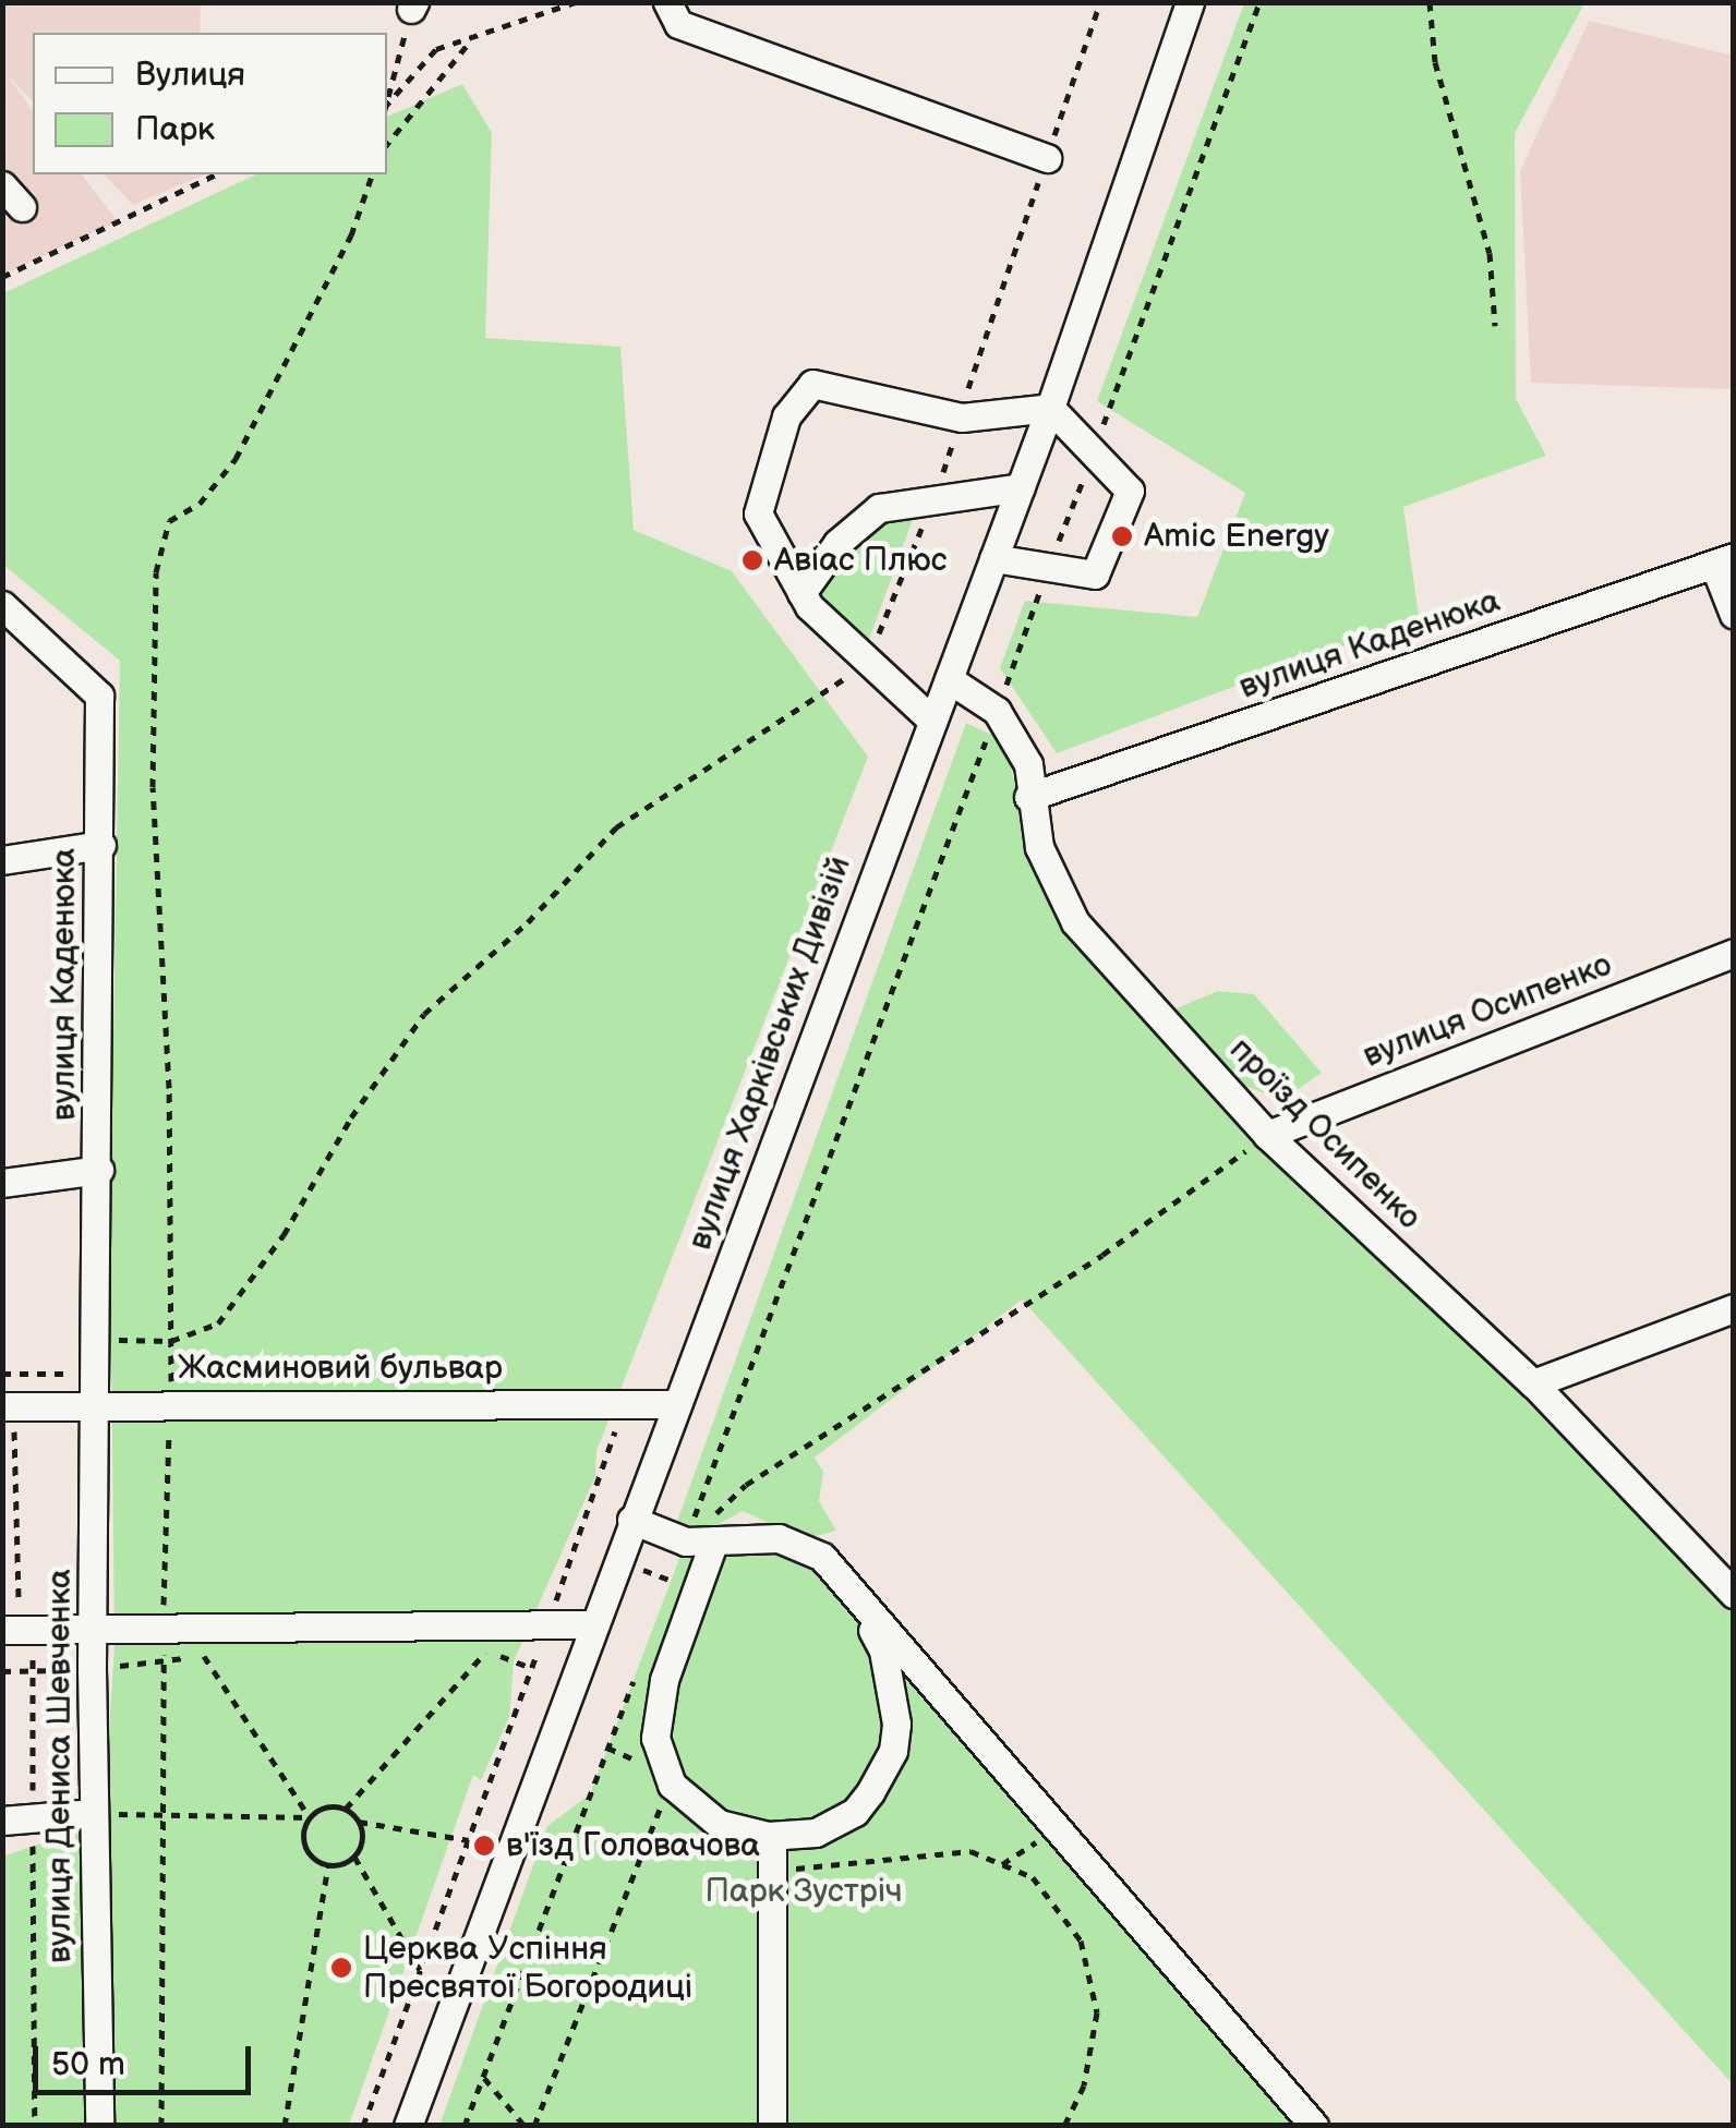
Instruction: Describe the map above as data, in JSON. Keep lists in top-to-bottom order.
{
  "streets": {
    "street": [
      "вулиця Каденюка",
      "вулиця Осипенко",
      "вулиця Харківських Дивізій",
      "проїзд Осипенко",
      "Жасминовий бульвар",
      "вулиця Дениса Шевченка"
    ]
  },
  "crossings": [
    ["вулиця Каденюка", "проїзд Осипенко"],
    ["вулиця Каденюка", "Жасминовий бульвар"],
    ["вулиця Каденюка", "вулиця Дениса Шевченка"],
    ["вулиця Осипенко", "проїзд Осипенко"],
    ["вулиця Харківських Дивізій", "проїзд Осипенко"],
    ["вулиця Харківських Дивізій", "Жасминовий бульвар"],
    ["Жасминовий бульвар", "вулиця Дениса Шевченка"]
  ],
  "parks": ["Парк Зустріч"],
  "places": [
    "Amic Energy",
    "Авіас Плюс",
    "в'їзд Головачова",
    "Церква Успіння Пресвятої Богородиці"
  ],
  "legend": ["Вулиця", "Парк"],
  "scale_bar": "50 m"
}
